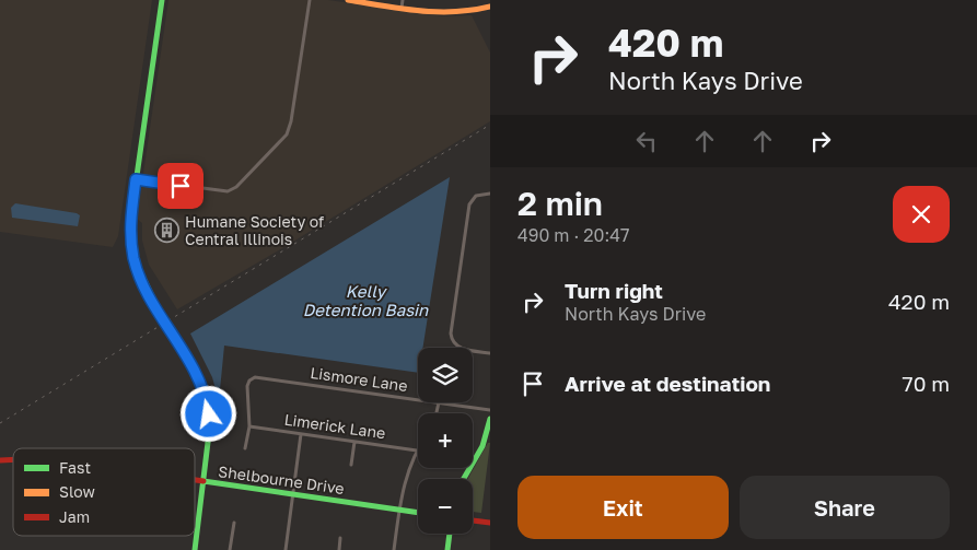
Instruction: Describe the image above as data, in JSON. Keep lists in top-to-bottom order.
{
  "streets": {
    "main road": ["Shelbourne Drive"],
    "street": ["Lismore Lane", "Limerick Lane"]
  },
  "crossings": [
    ["Lismore Lane", "Limerick Lane"]
  ],
  "water": ["Kelly Detention Basin"],
  "places": {
    "building": ["Humane Society of Central Illinois"]
  },
  "legend": ["Fast", "Slow", "Jam"],
  "page": {
    "turn": ["420 m", "North Kays Drive"],
    "heading": ["2 min", "490 m · 20:47"],
    "list": [
      {
        "name": "Turn right",
        "note": "North Kays Drive",
        "value": "420 m"
      },
      {
        "name": "Arrive at destination",
        "value": "70 m"
      }
    ],
    "map_buttons": ["+", "−"],
    "buttons": ["Exit", "Share"]
  }
}
